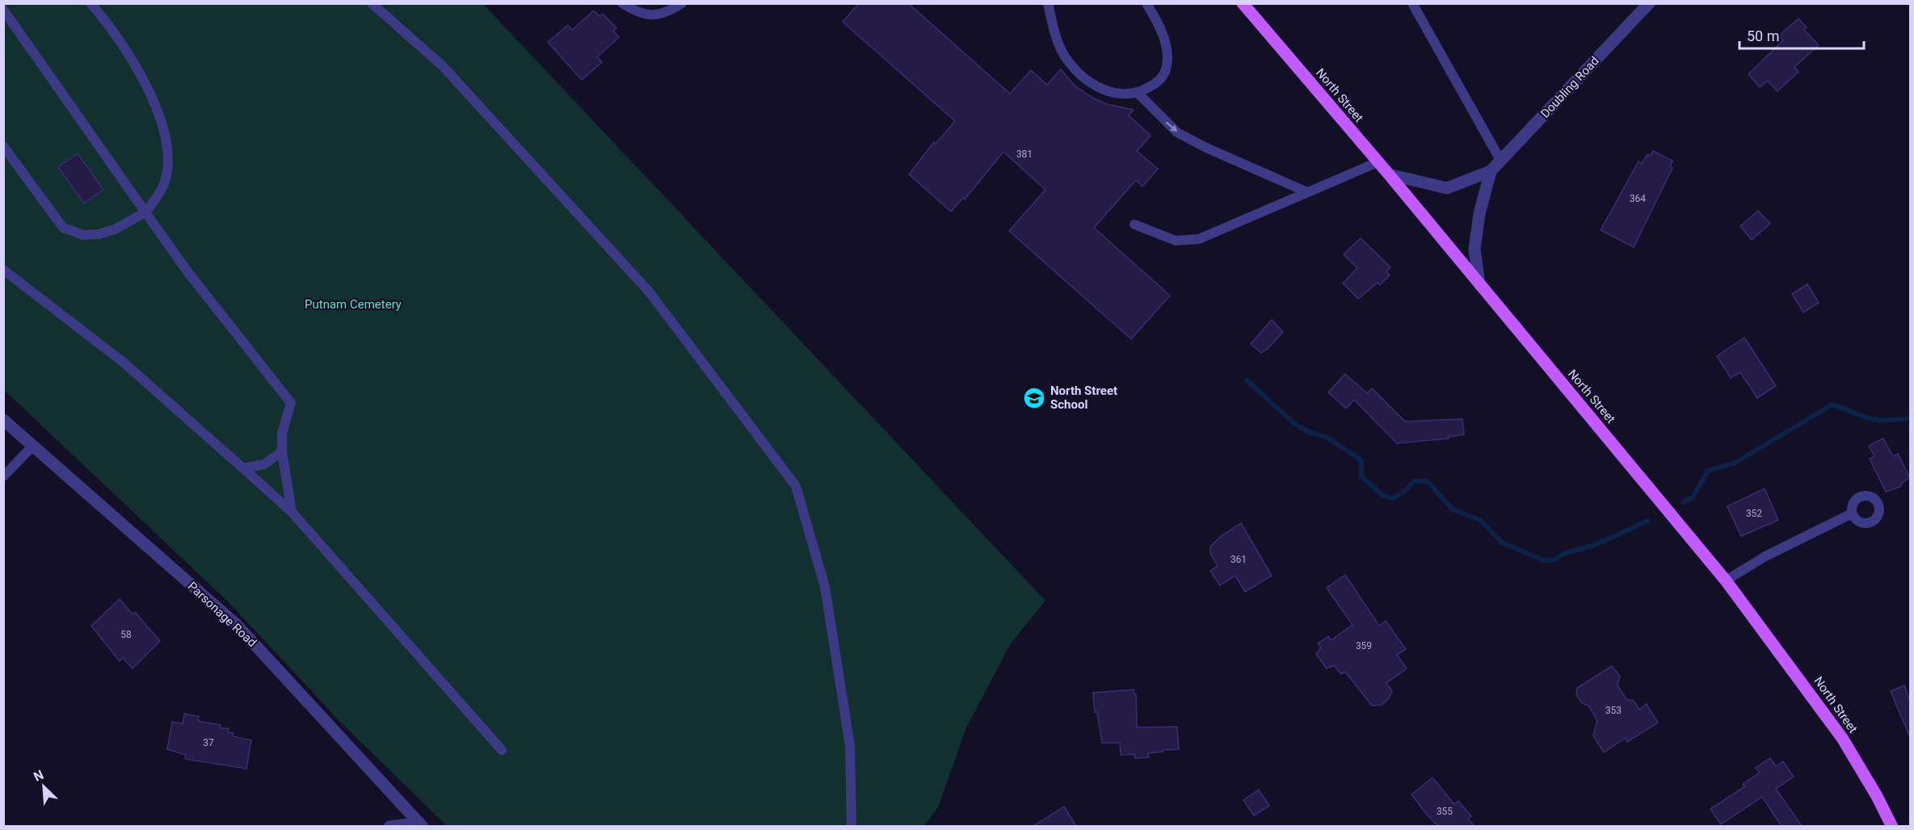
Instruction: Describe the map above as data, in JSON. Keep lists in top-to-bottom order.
{
  "streets": {
    "main road": ["North Street"],
    "street": ["Doubling Road", "Parsonage Road"]
  },
  "crossings": [
    ["Doubling Road", "North Street"]
  ],
  "parks": ["Putnam Cemetery"],
  "places": {
    "school or university": ["North Street School"]
  },
  "house_numbers": [
    "381",
    "364",
    "352",
    "361",
    "58",
    "359",
    "353",
    "37",
    "355"
  ],
  "scale_bar": "50 m",
  "north": "top left"
}
